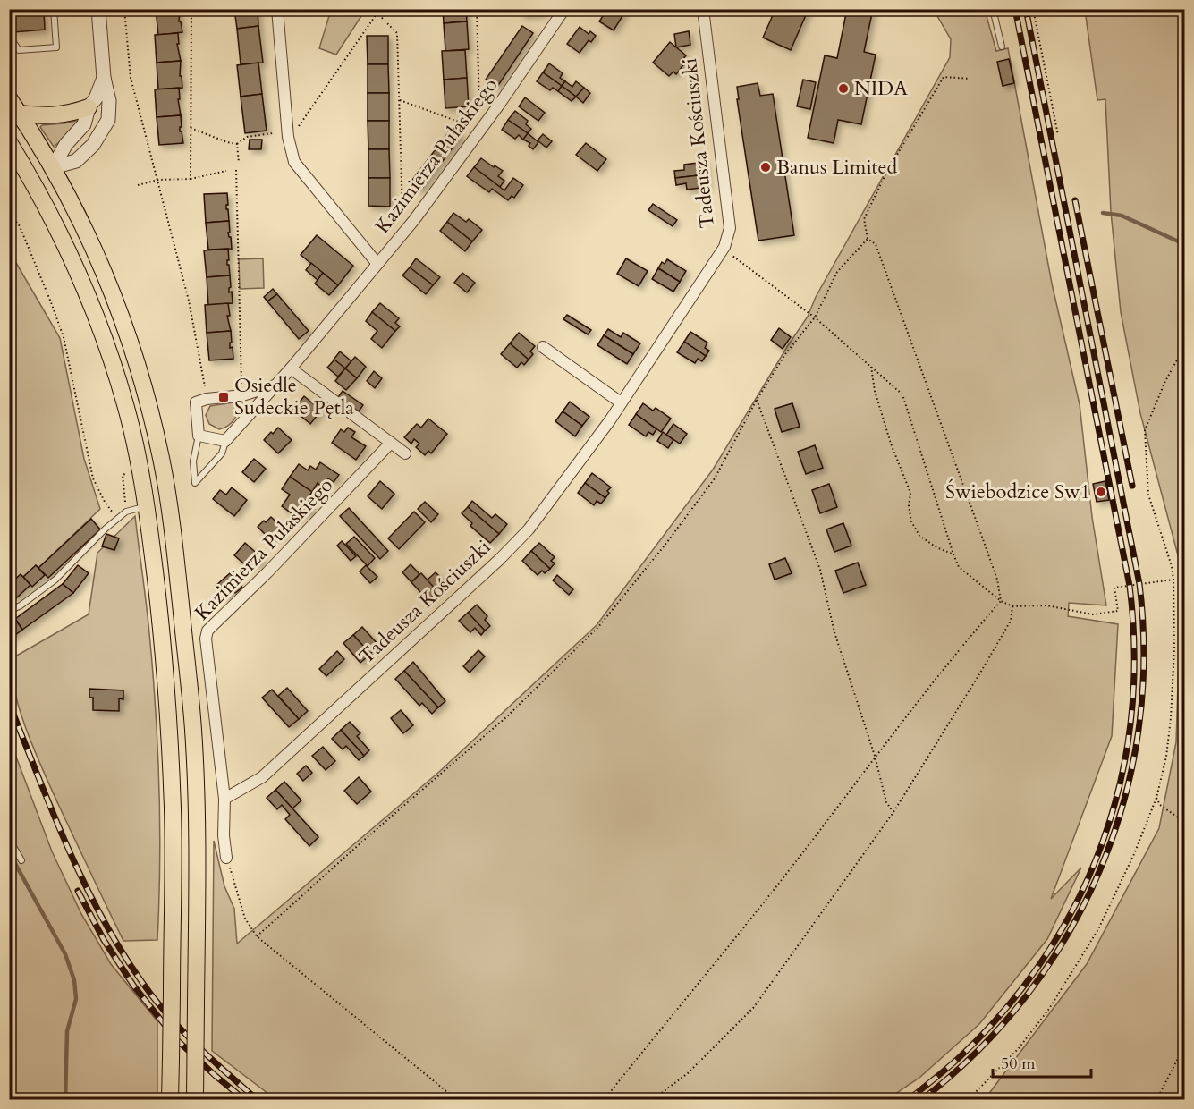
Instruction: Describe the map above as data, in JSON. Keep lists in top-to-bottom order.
{
  "streets": {
    "street": ["Tadeusza Kościuszki", "Kazimierza Pułaskiego"]
  },
  "crossings": [
    ["Tadeusza Kościuszki", "Kazimierza Pułaskiego"]
  ],
  "places": {
    "other": ["NIDA", "Banus Limited", "Świebodzice Sw1"],
    "transit": ["Osiedle Sudeckie Pętla"]
  },
  "scale_bar": "50 m"
}
